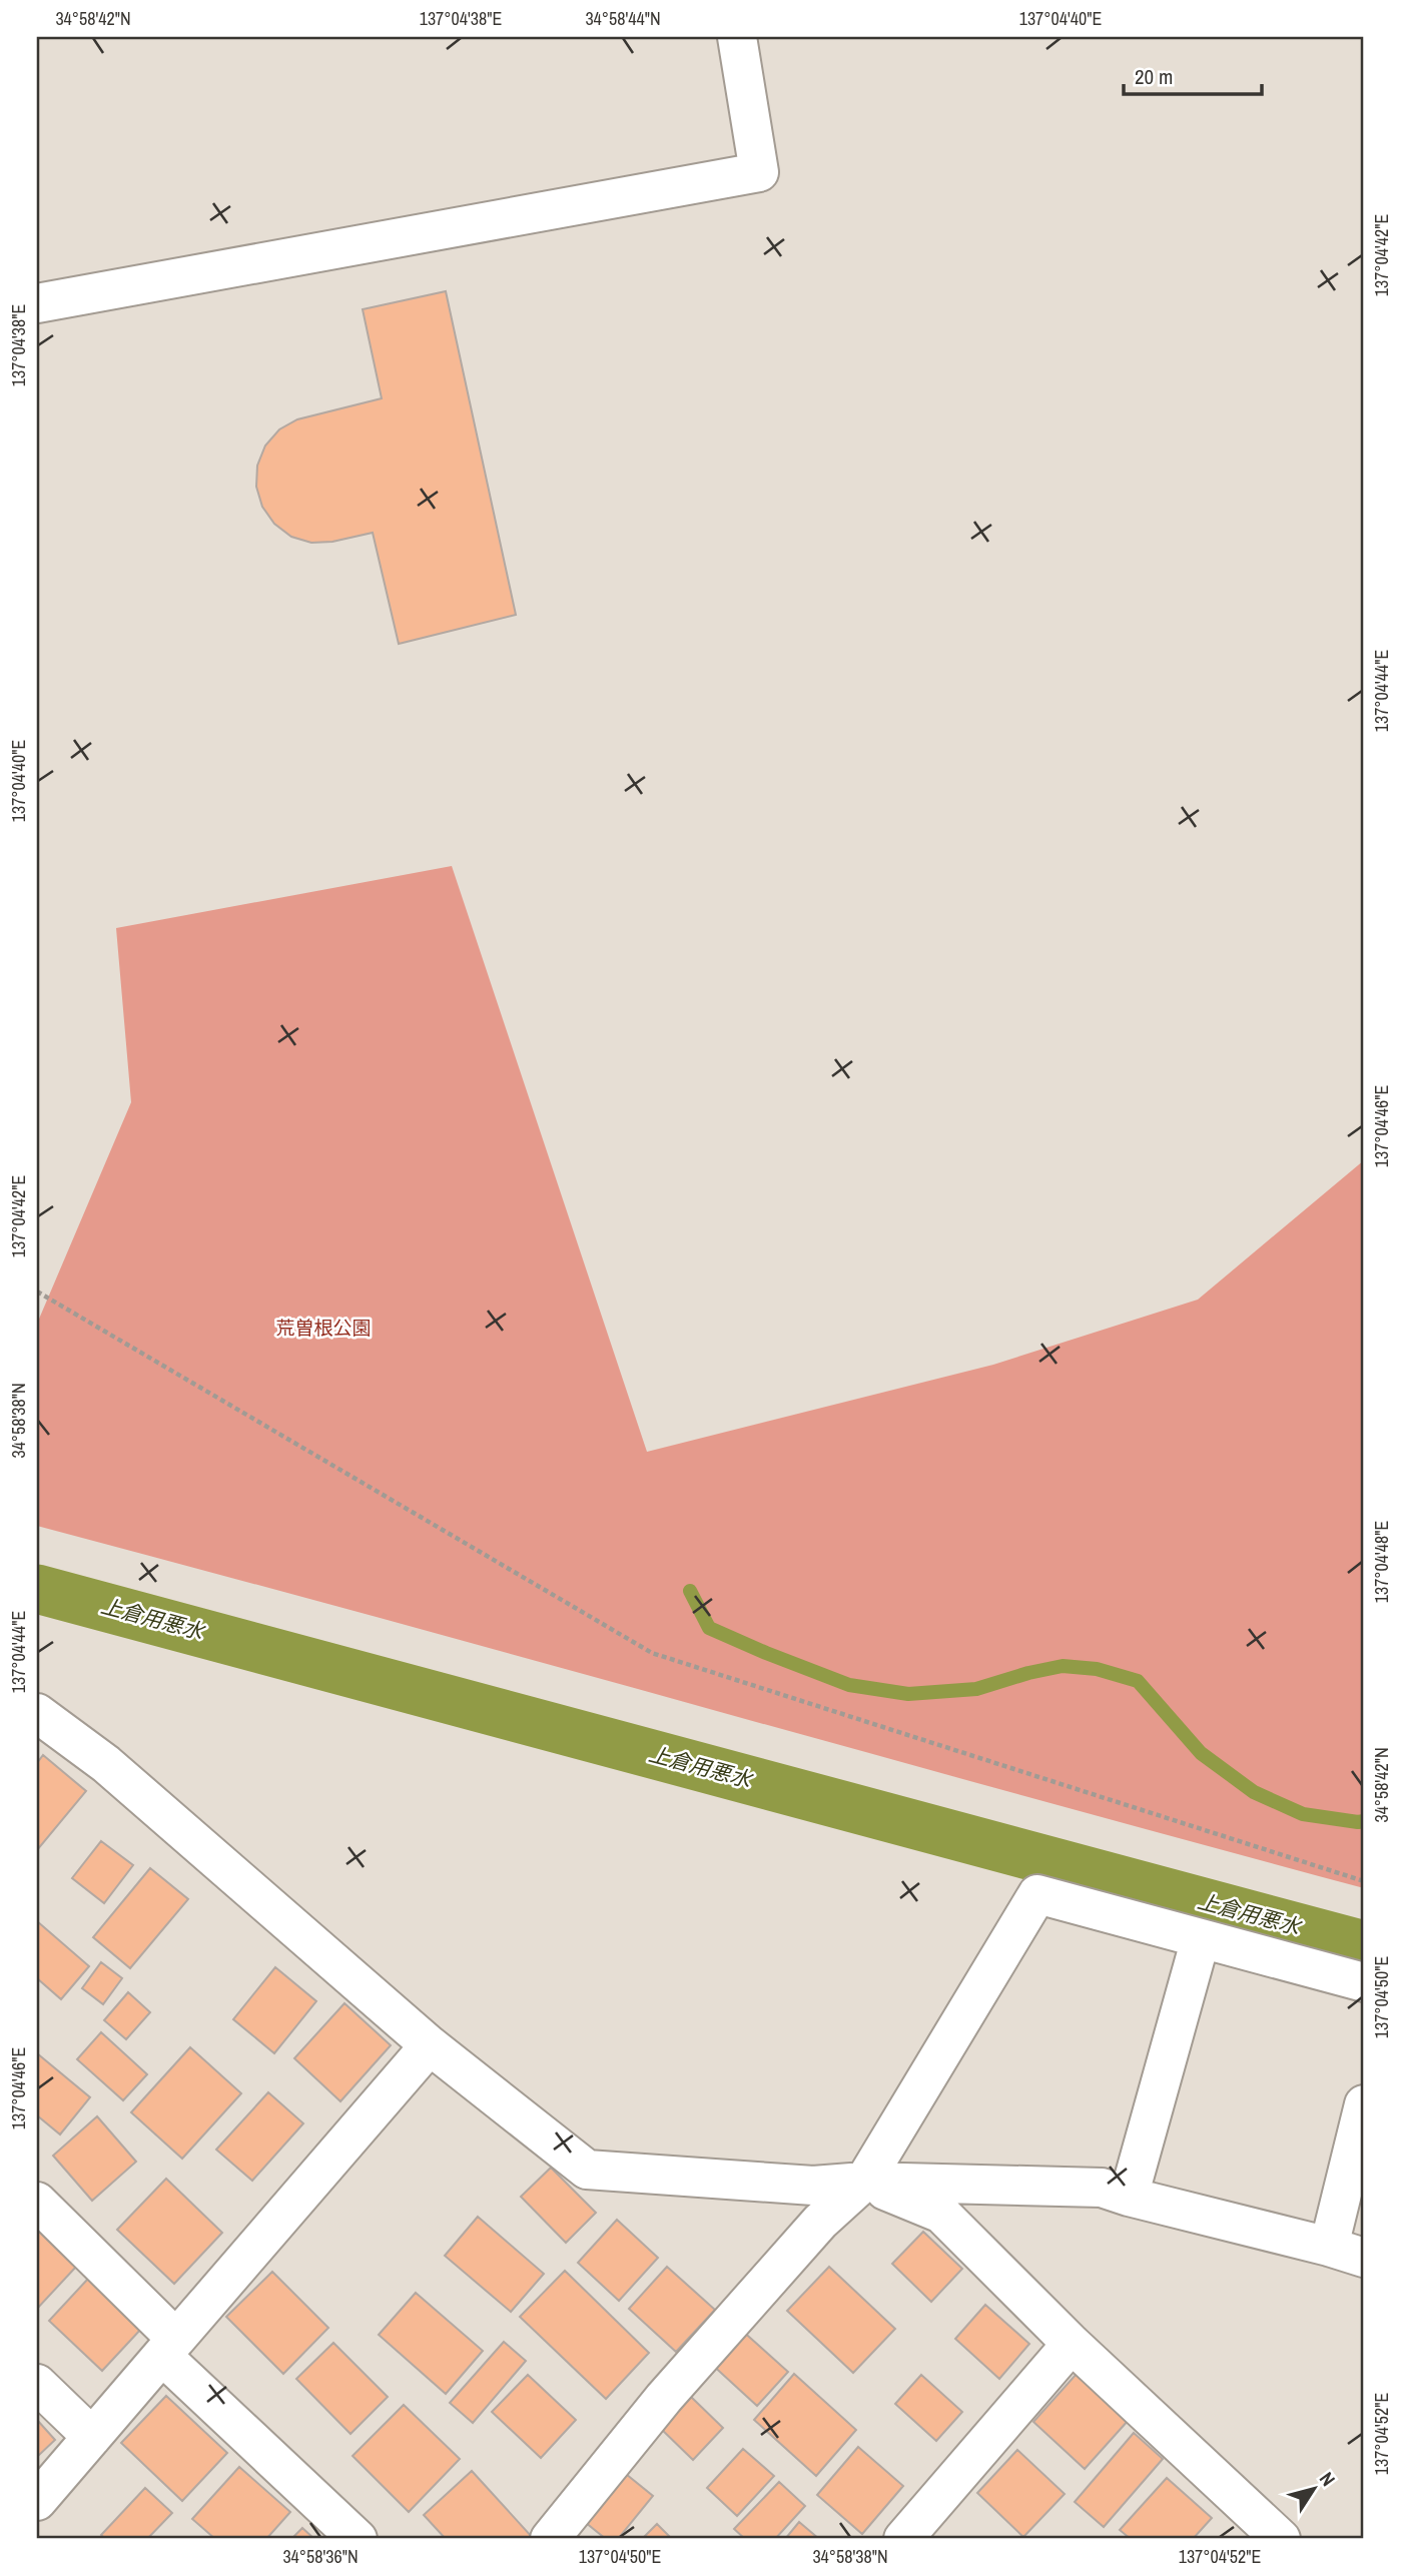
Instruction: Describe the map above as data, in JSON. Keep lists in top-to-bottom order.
{
  "water": ["上倉用悪水"],
  "parks": ["荒曽根公園"],
  "scale_bar": "20 m",
  "north": "top right",
  "coordinates": [
    "34°58'42\"N",
    "137°04'38\"E",
    "34°58'44\"N",
    "137°04'40\"E",
    "137°04'42\"E",
    "137°04'44\"E",
    "137°04'46\"E",
    "34°58'38\"N",
    "137°04'48\"E",
    "137°04'50\"E",
    "137°04'52\"E",
    "34°58'36\"N"
  ]
}
